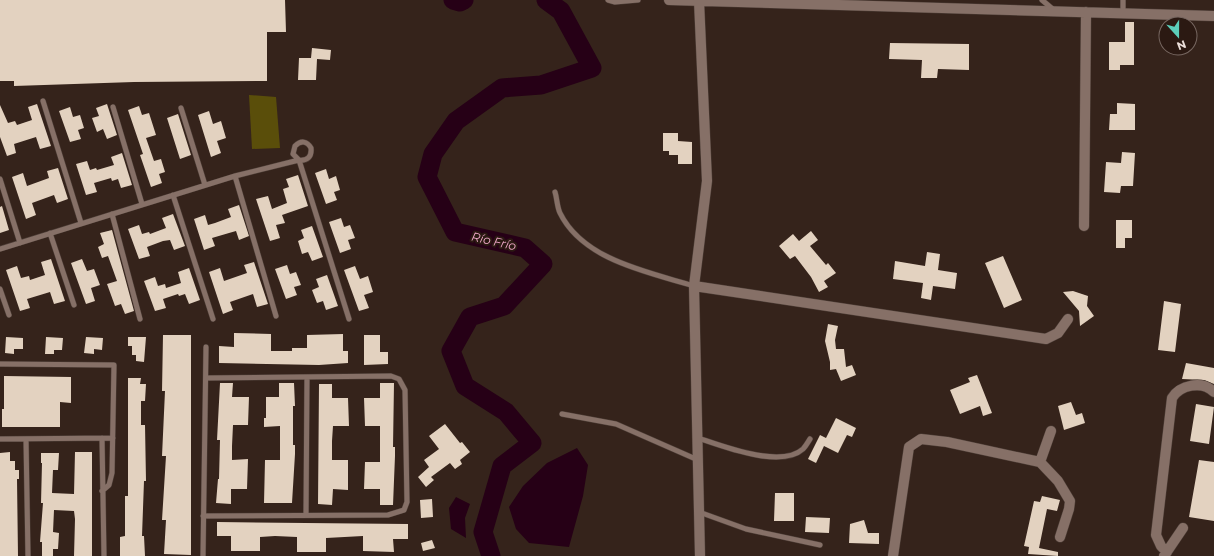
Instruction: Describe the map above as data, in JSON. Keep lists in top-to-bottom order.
{
  "water": ["Río Frío"],
  "north": "bottom"
}
